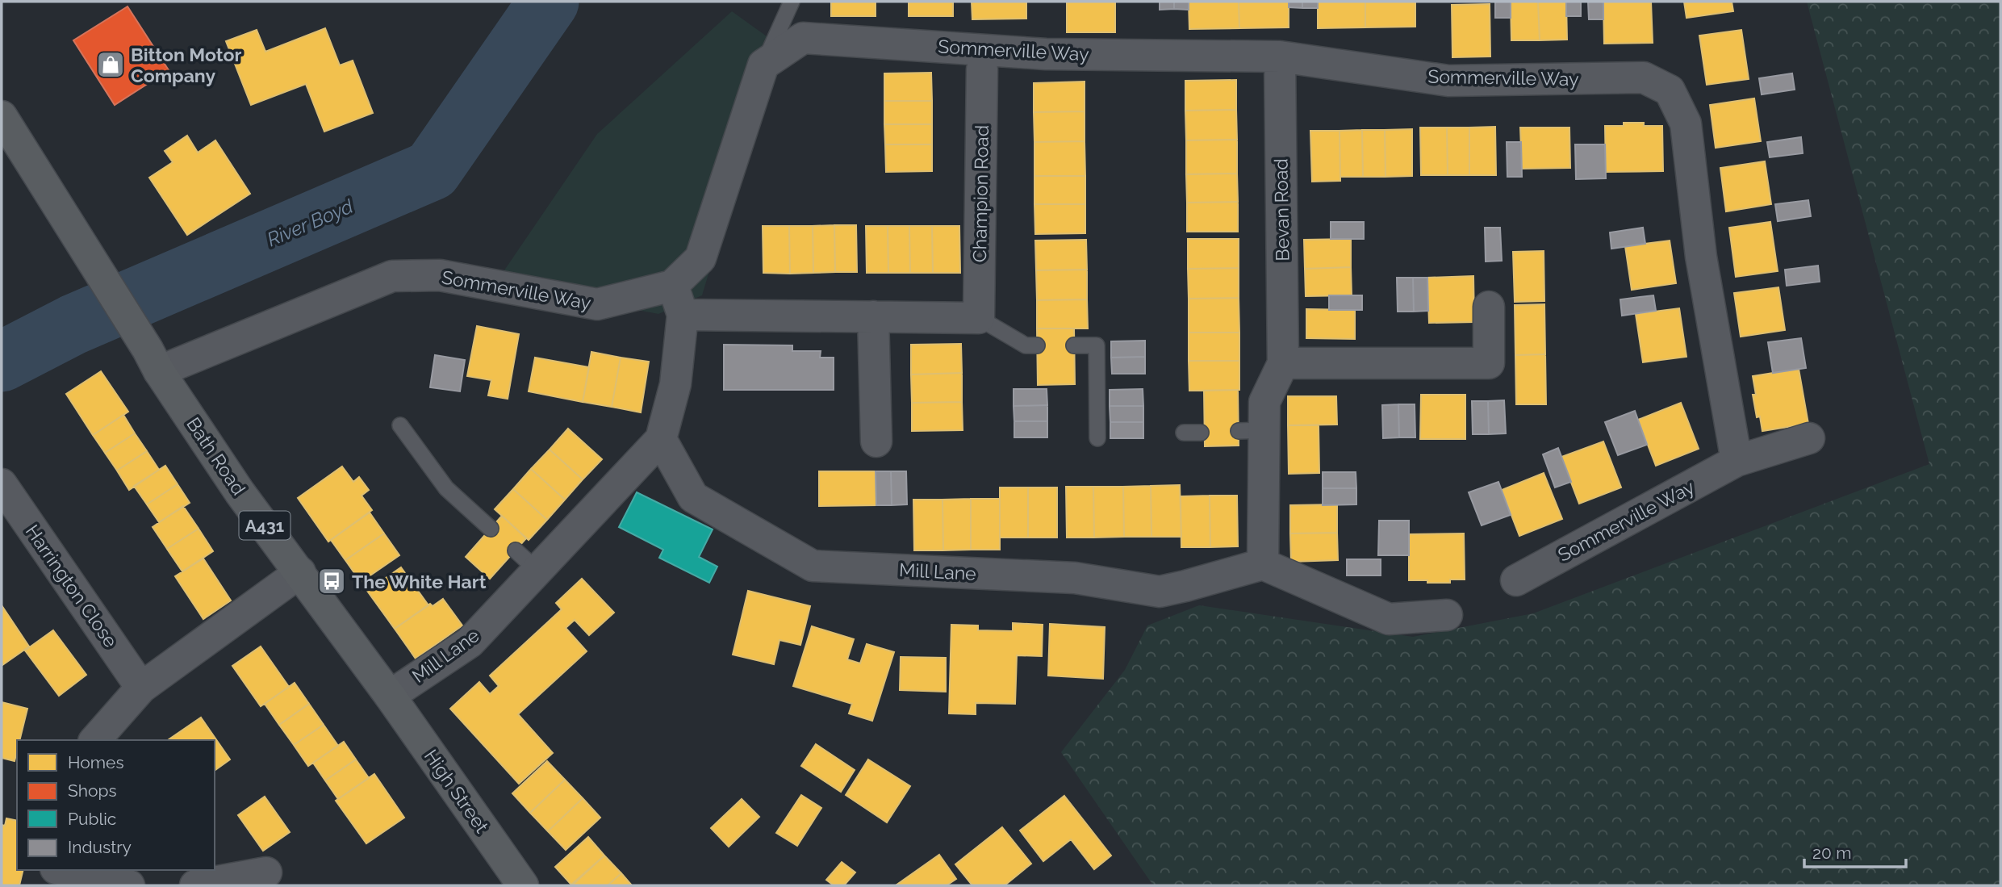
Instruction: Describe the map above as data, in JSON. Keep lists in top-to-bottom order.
{
  "streets": {
    "main road": ["Bath Road", "A431", "High Street"],
    "street": [
      "Sommerville Way",
      "Champion Road",
      "Bevan Road",
      "Mill Lane",
      "Harrington Close"
    ]
  },
  "crossings": [
    ["Sommerville Way", "Bevan Road"],
    ["Sommerville Way", "Bath Road"],
    ["Sommerville Way", "A431"],
    ["Sommerville Way", "Mill Lane"],
    ["Bevan Road", "Mill Lane"],
    ["Bath Road", "A431"],
    ["Bath Road", "Mill Lane"],
    ["Bath Road", "High Street"],
    ["Mill Lane", "High Street"]
  ],
  "water": ["River Boyd"],
  "places": {
    "shop": ["Bitton Motor Company"],
    "bus stop": ["The White Hart"]
  },
  "legend": [
    "Homes",
    "Shops",
    "Public",
    "Industry"
  ],
  "scale_bar": "20 m"
}
